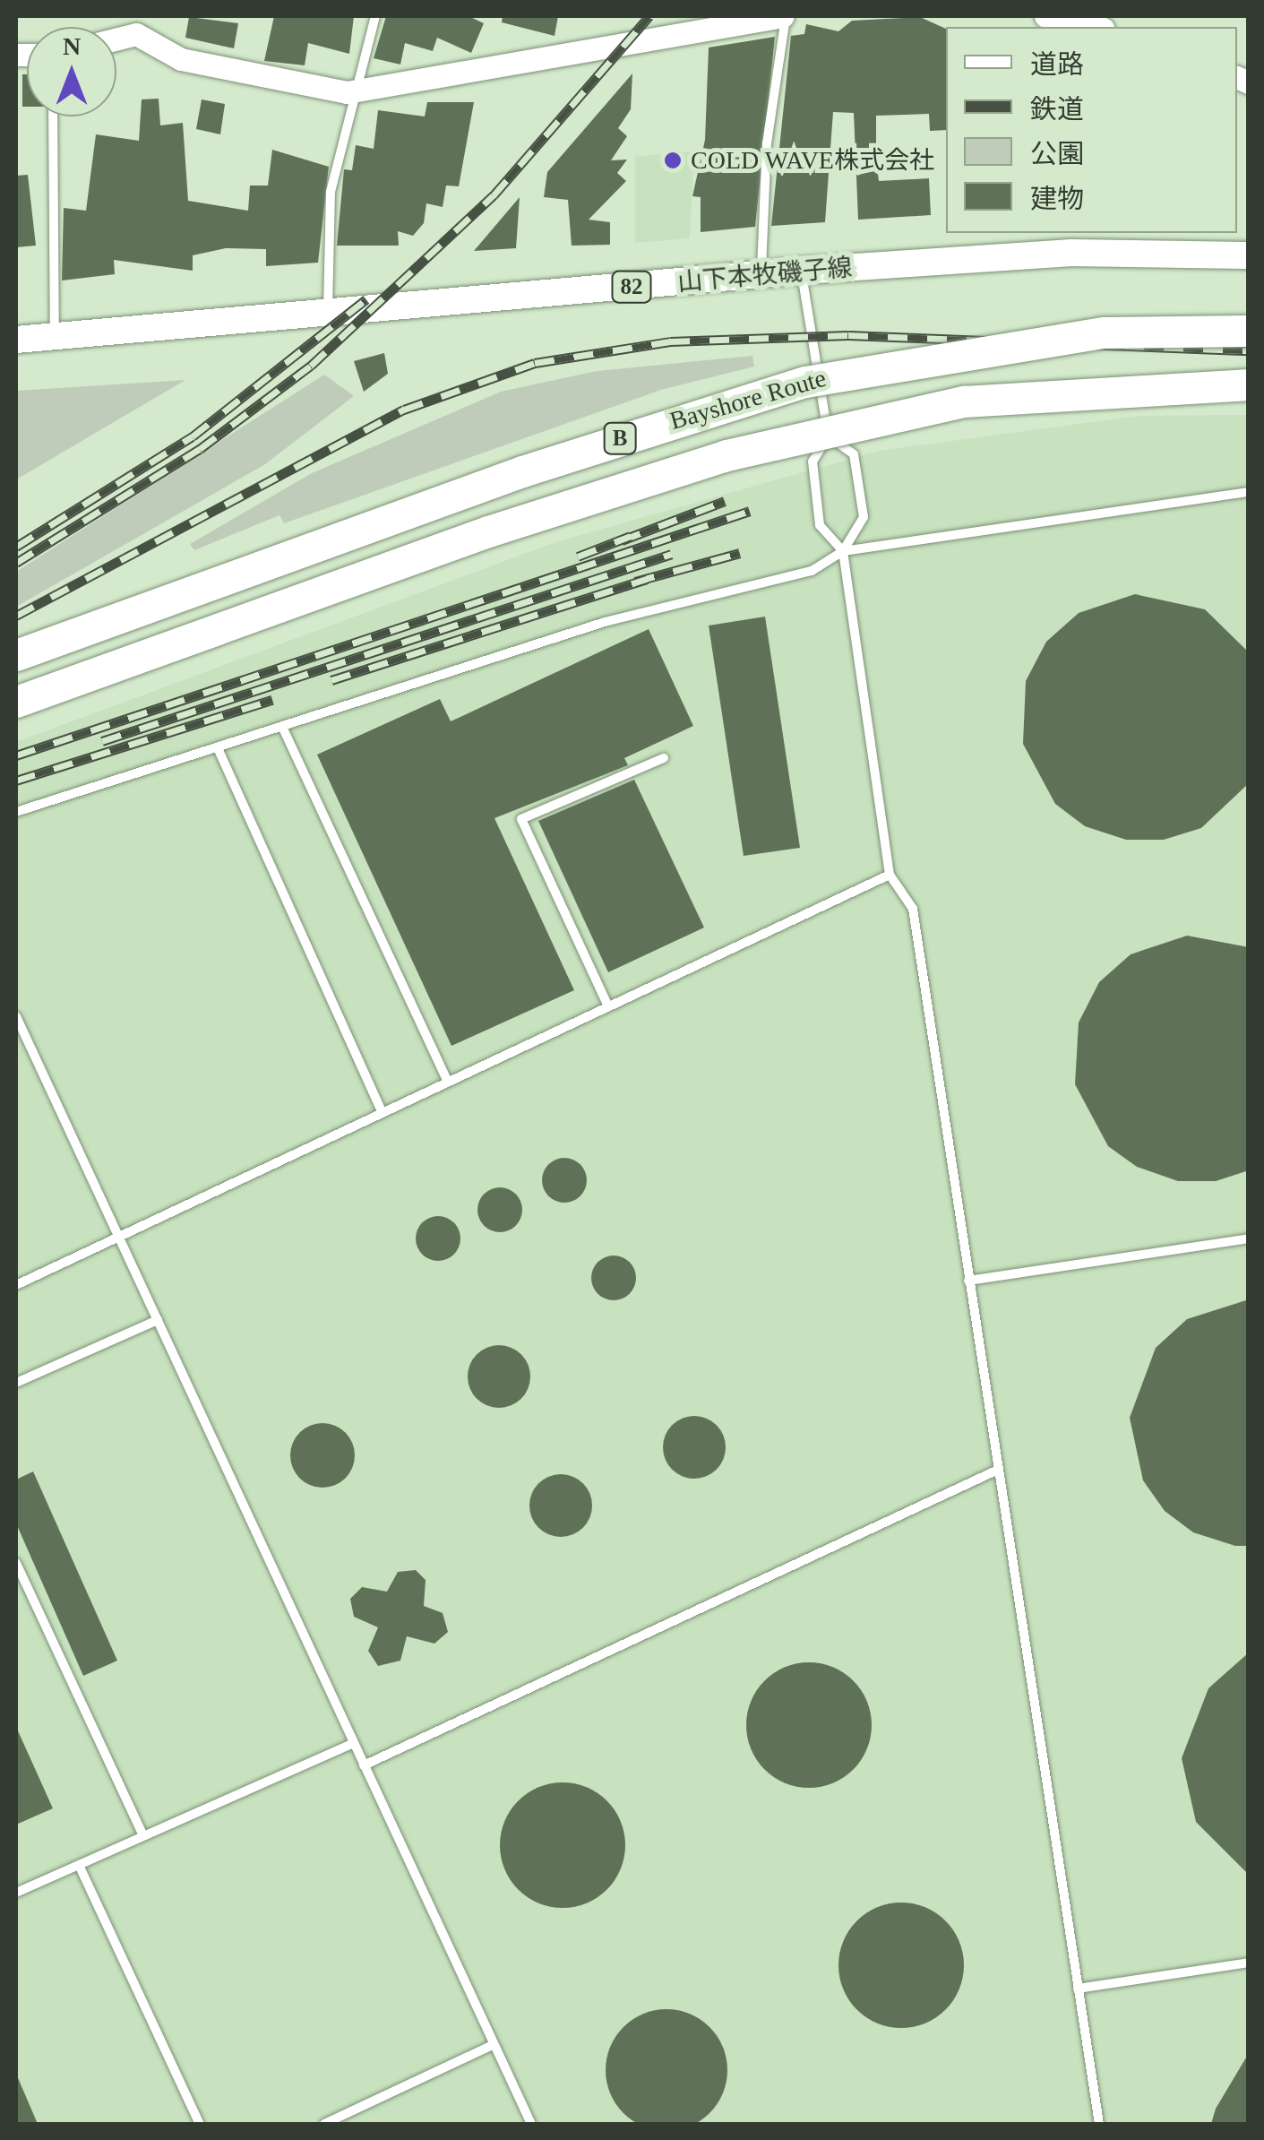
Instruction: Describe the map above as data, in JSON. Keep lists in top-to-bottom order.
{
  "streets": {
    "highway": ["Bayshore Route", "B"],
    "main road": ["山下本牧磯子線", "82"]
  },
  "places": ["COLD WAVE株式会社"],
  "legend": [
    "道路",
    "鉄道",
    "公園",
    "建物"
  ],
  "north": "top"
}
